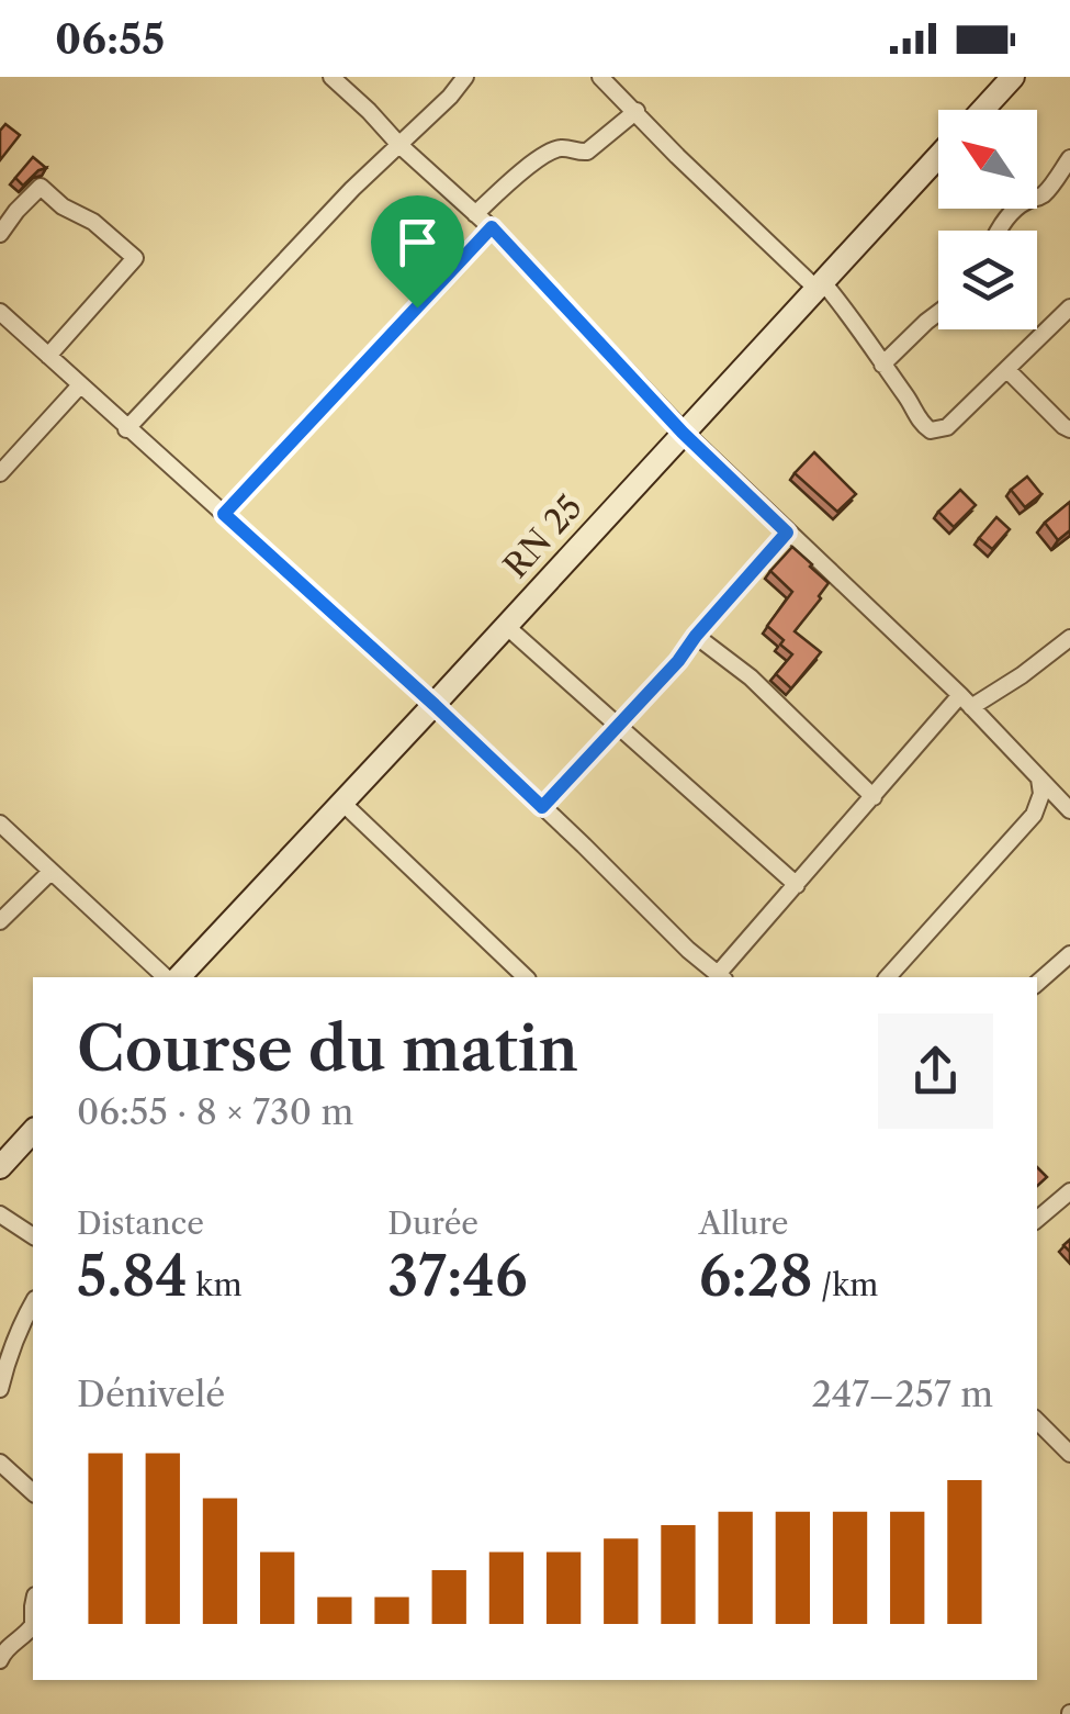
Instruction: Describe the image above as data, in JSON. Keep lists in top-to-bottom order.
{
  "streets": {
    "main road": ["RN 25"]
  },
  "north": "top left",
  "page": {
    "status": "06:55",
    "heading": ["Course du matin", "06:55 · 8 × 730 m"],
    "stats": [
      ["Distance", "5.84 km"],
      ["Durée", "37:46"],
      ["Allure", "6:28 /km"]
    ],
    "chart": ["Dénivelé", "247–257 m"]
  }
}
